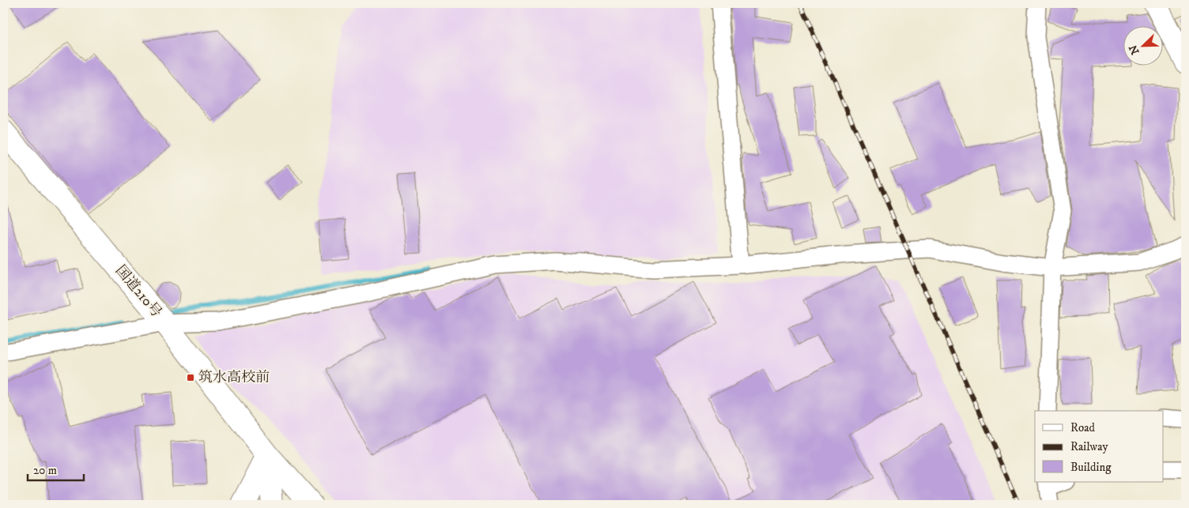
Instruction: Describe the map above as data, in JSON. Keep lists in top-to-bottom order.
{
  "streets": {
    "main road": ["国道210号"]
  },
  "places": {
    "transit": ["筑水高校前"]
  },
  "legend": ["Road", "Railway", "Building"],
  "scale_bar": "20 m",
  "north": "bottom left"
}
